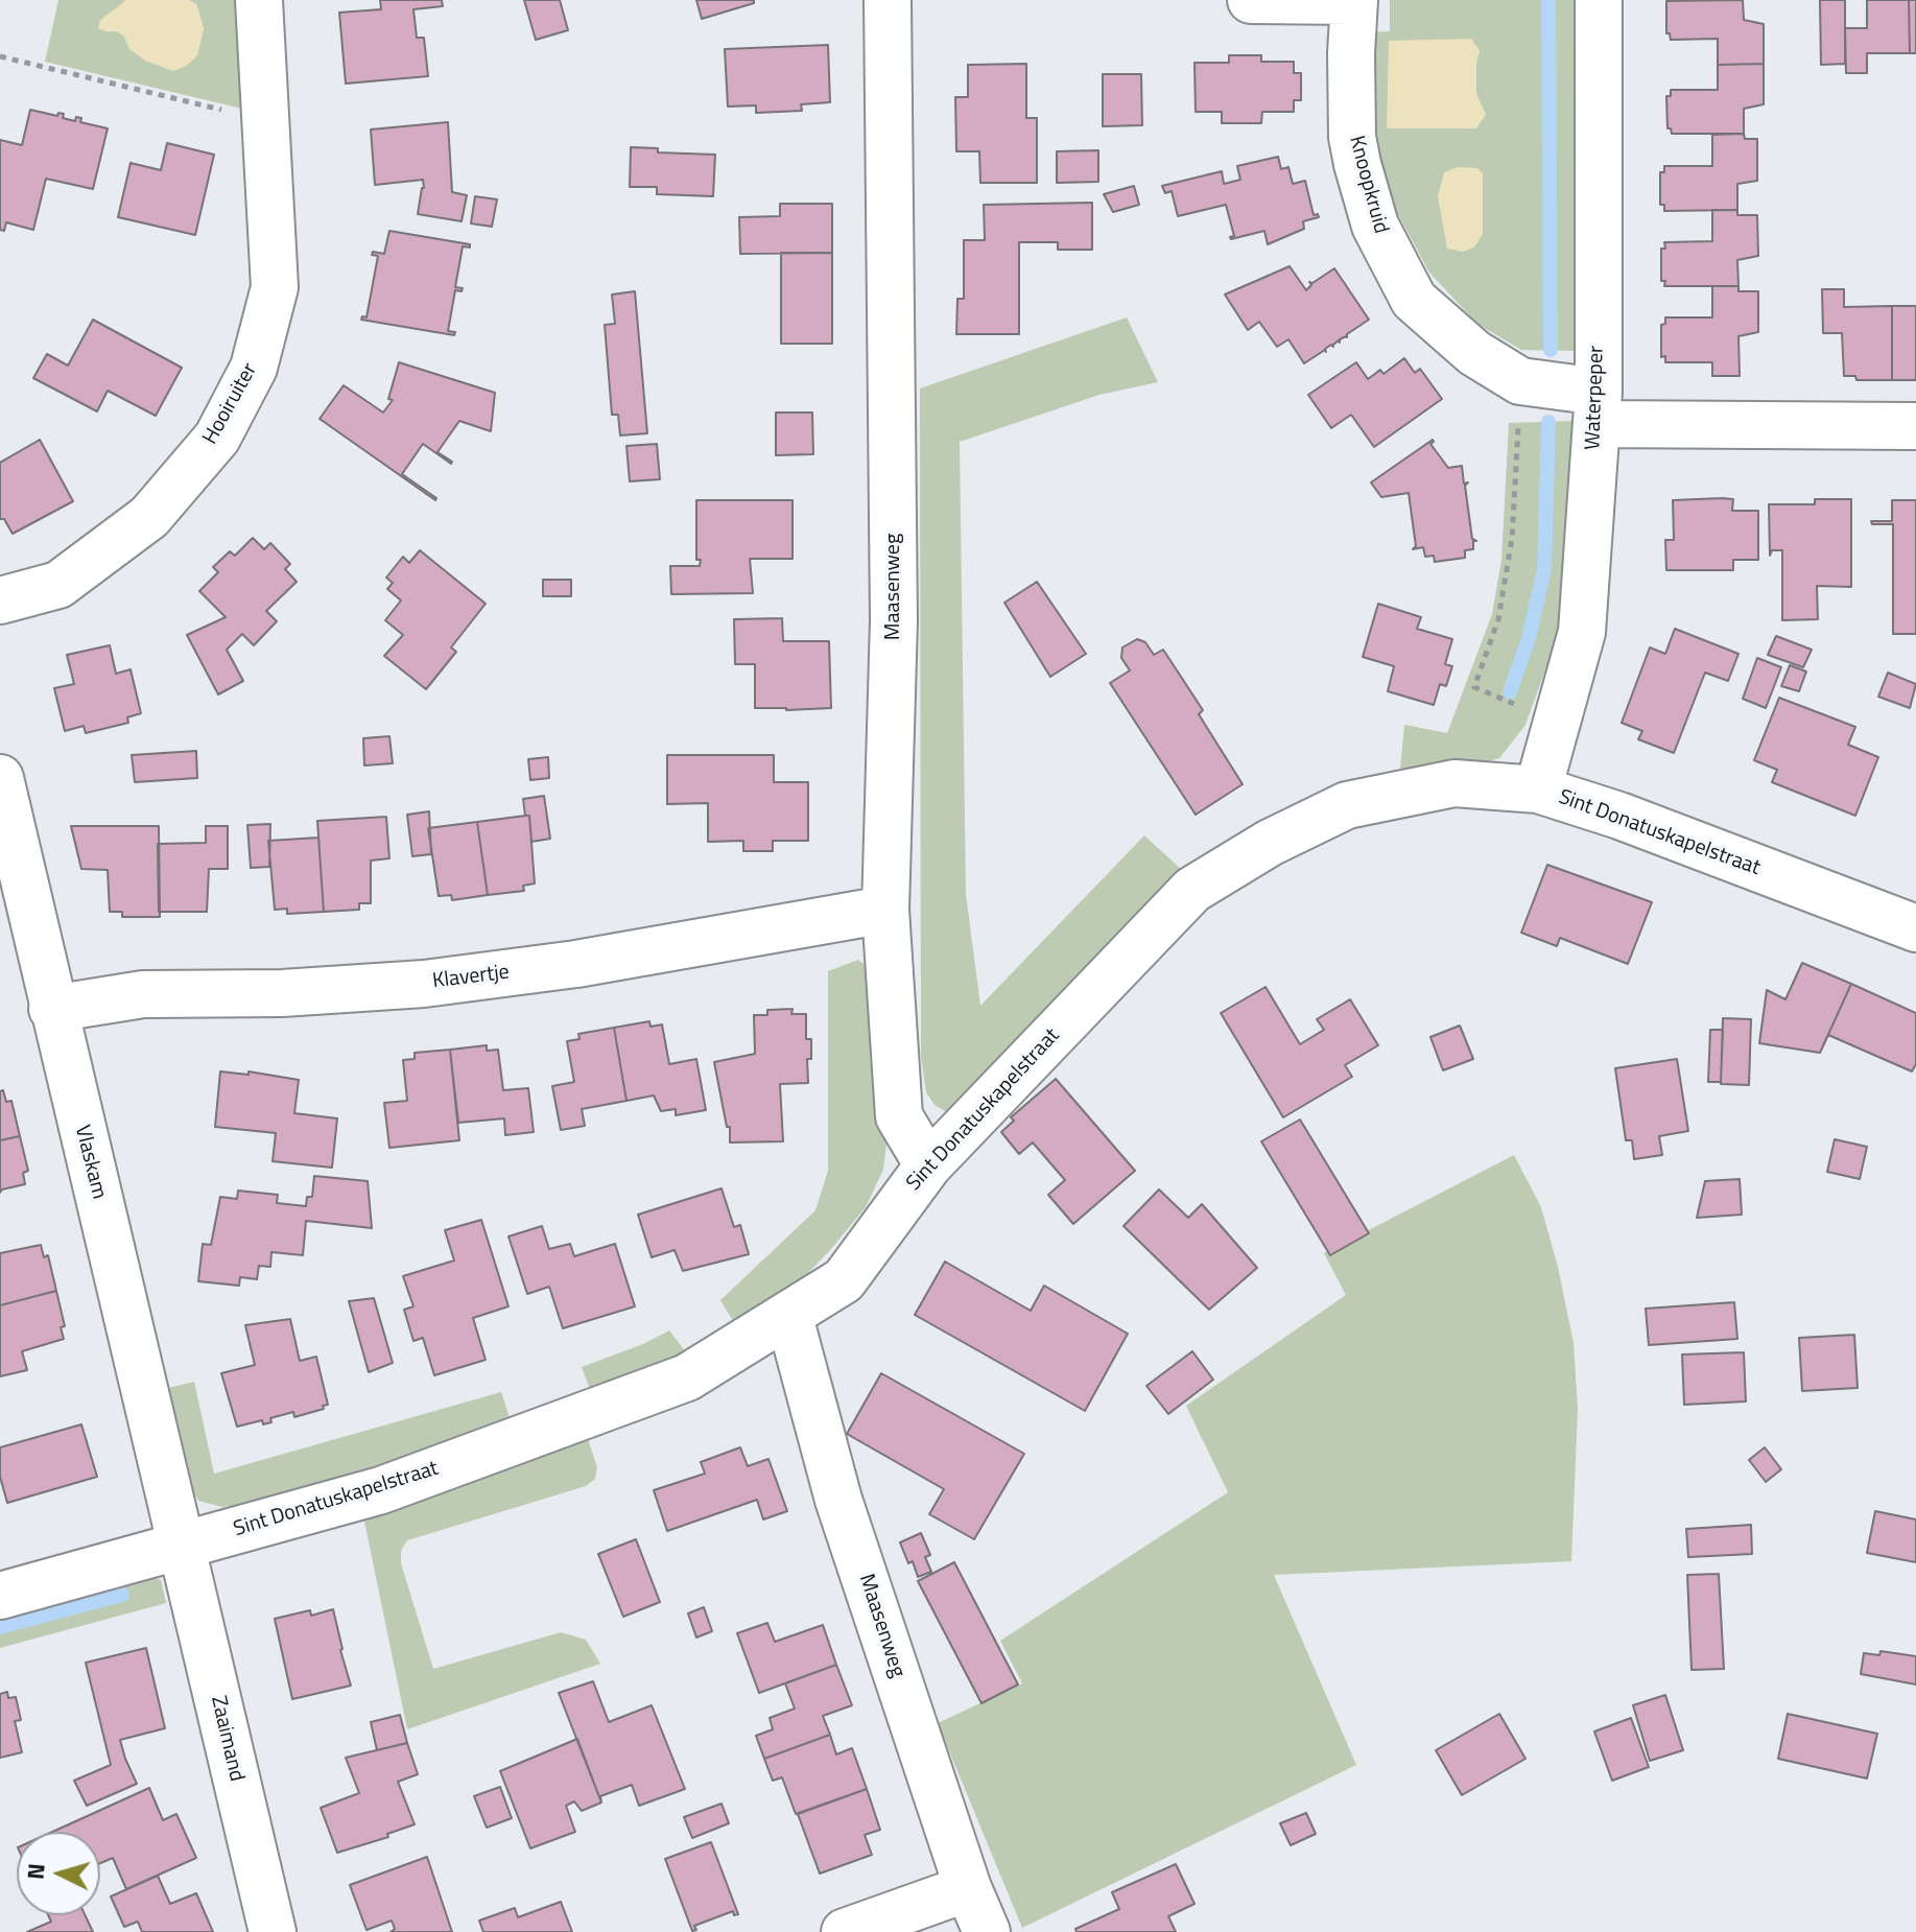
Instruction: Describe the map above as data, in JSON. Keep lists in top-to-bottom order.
{
  "streets": {
    "street": [
      "Knoopkruid",
      "Waterpeper",
      "Hooiruiter",
      "Maasenweg",
      "Sint Donatuskapelstraat",
      "Klavertje",
      "Vlaskam",
      "Zaaimand"
    ]
  },
  "crossings": [
    ["Knoopkruid", "Waterpeper"],
    ["Waterpeper", "Sint Donatuskapelstraat"],
    ["Maasenweg", "Sint Donatuskapelstraat"],
    ["Maasenweg", "Klavertje"],
    ["Sint Donatuskapelstraat", "Vlaskam"],
    ["Sint Donatuskapelstraat", "Zaaimand"],
    ["Klavertje", "Vlaskam"],
    ["Vlaskam", "Zaaimand"]
  ],
  "north": "left"
}
